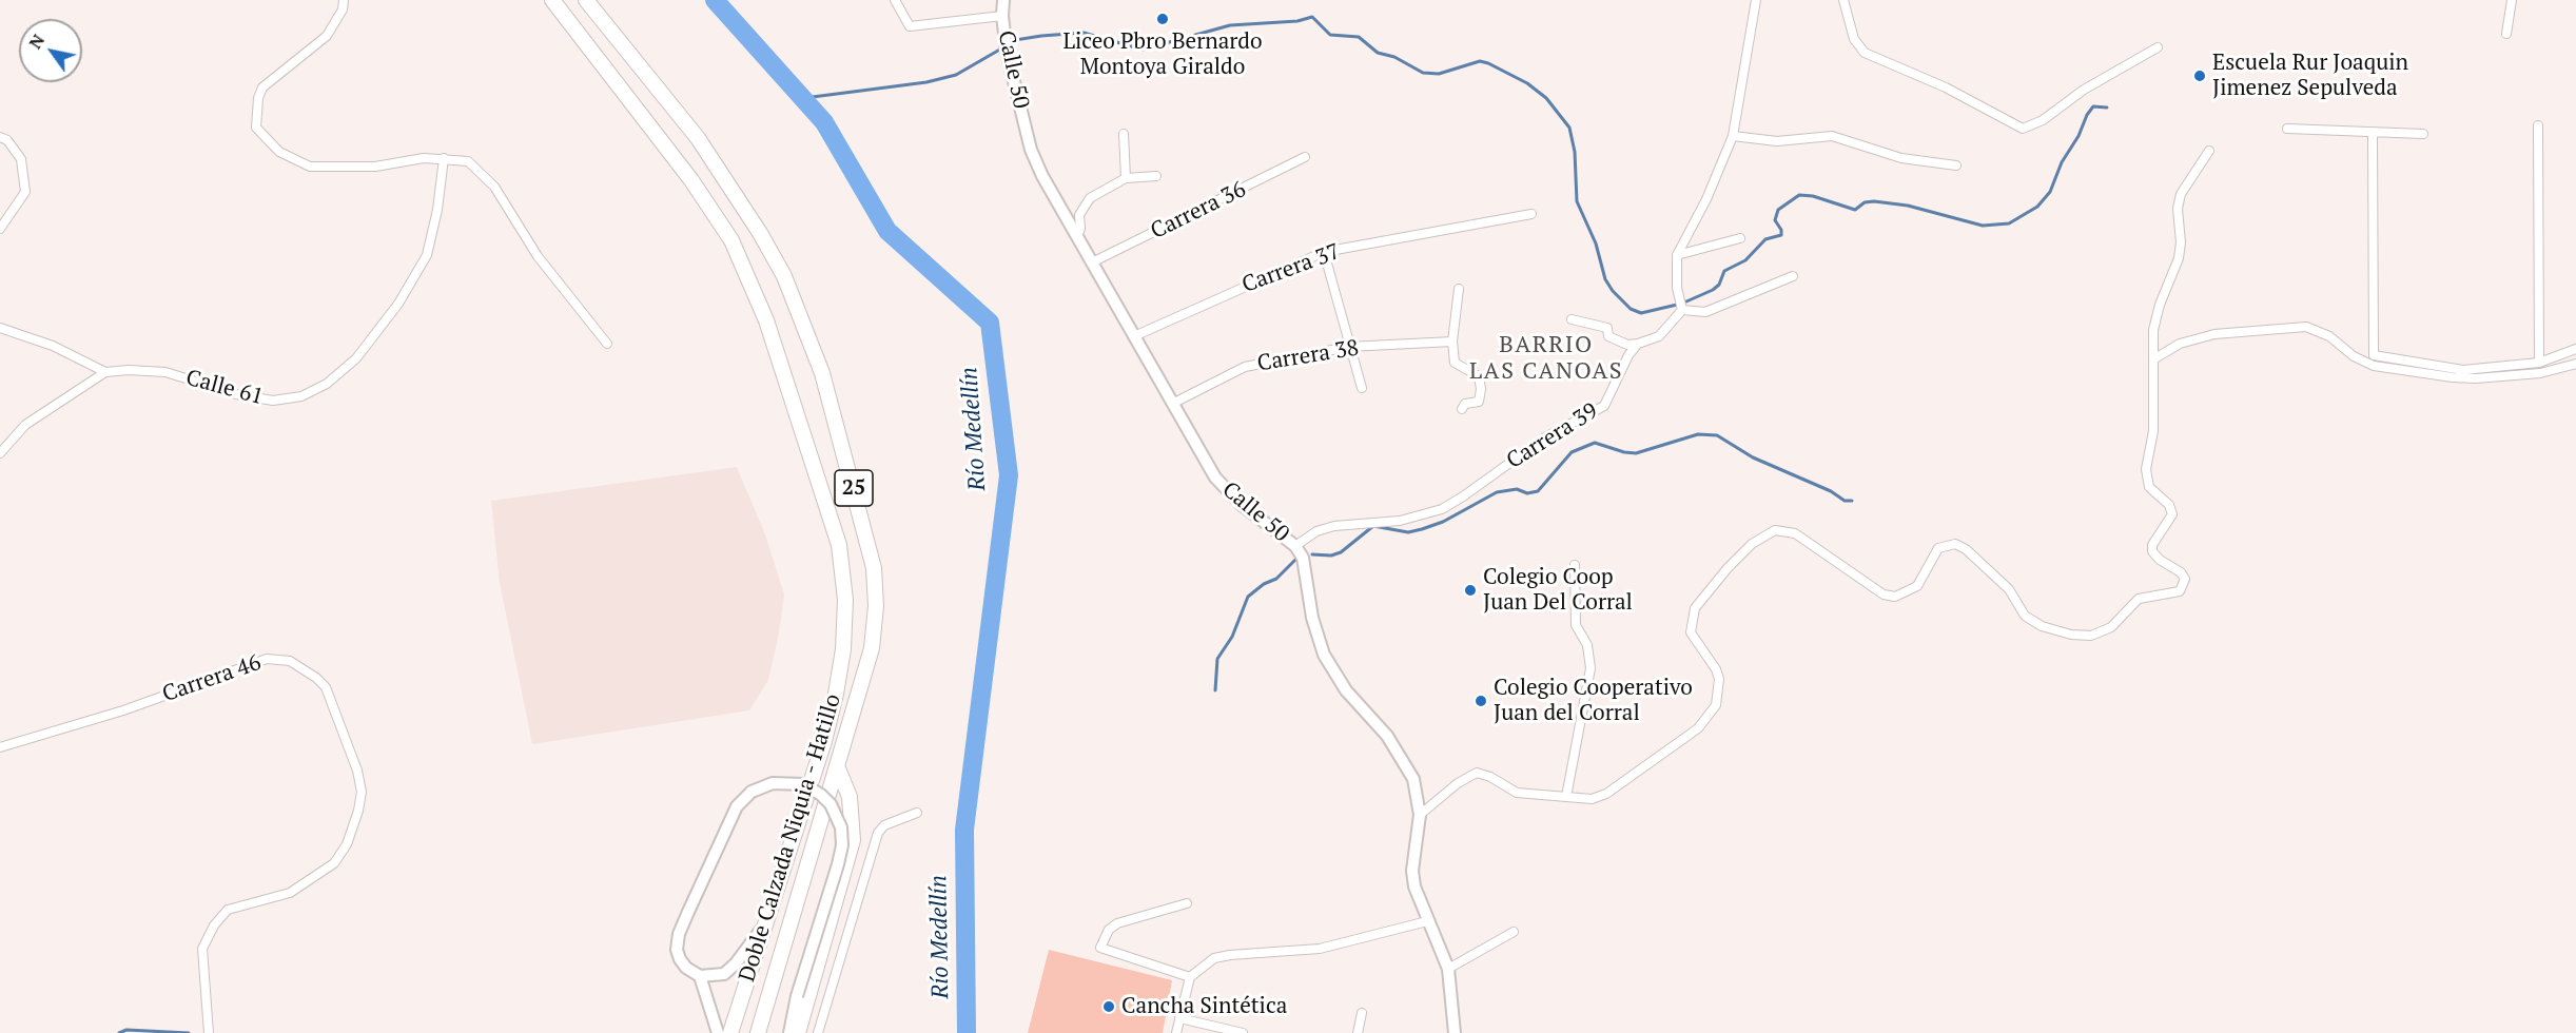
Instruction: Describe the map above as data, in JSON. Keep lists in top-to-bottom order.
{
  "streets": {
    "highway": ["25", "Doble Calzada Niquia - Hatillo"],
    "street": [
      "Calle 50",
      "Carrera 36",
      "Carrera 37",
      "Carrera 38",
      "Calle 61",
      "Carrera 39",
      "Carrera 46"
    ]
  },
  "crossings": [
    ["Calle 50", "Carrera 36"],
    ["Calle 50", "Carrera 37"],
    ["Calle 50", "Carrera 38"],
    ["Calle 50", "Carrera 39"]
  ],
  "districts": ["BARRIO LAS CANOAS"],
  "water": ["Río Medellín"],
  "places": [
    "Liceo Pbro Bernardo Montoya Giraldo",
    "Escuela Rur Joaquin Jimenez Sepulveda",
    "Colegio Coop Juan Del Corral",
    "Colegio Cooperativo Juan del Corral",
    "Cancha Sintética"
  ],
  "north": "top left"
}
